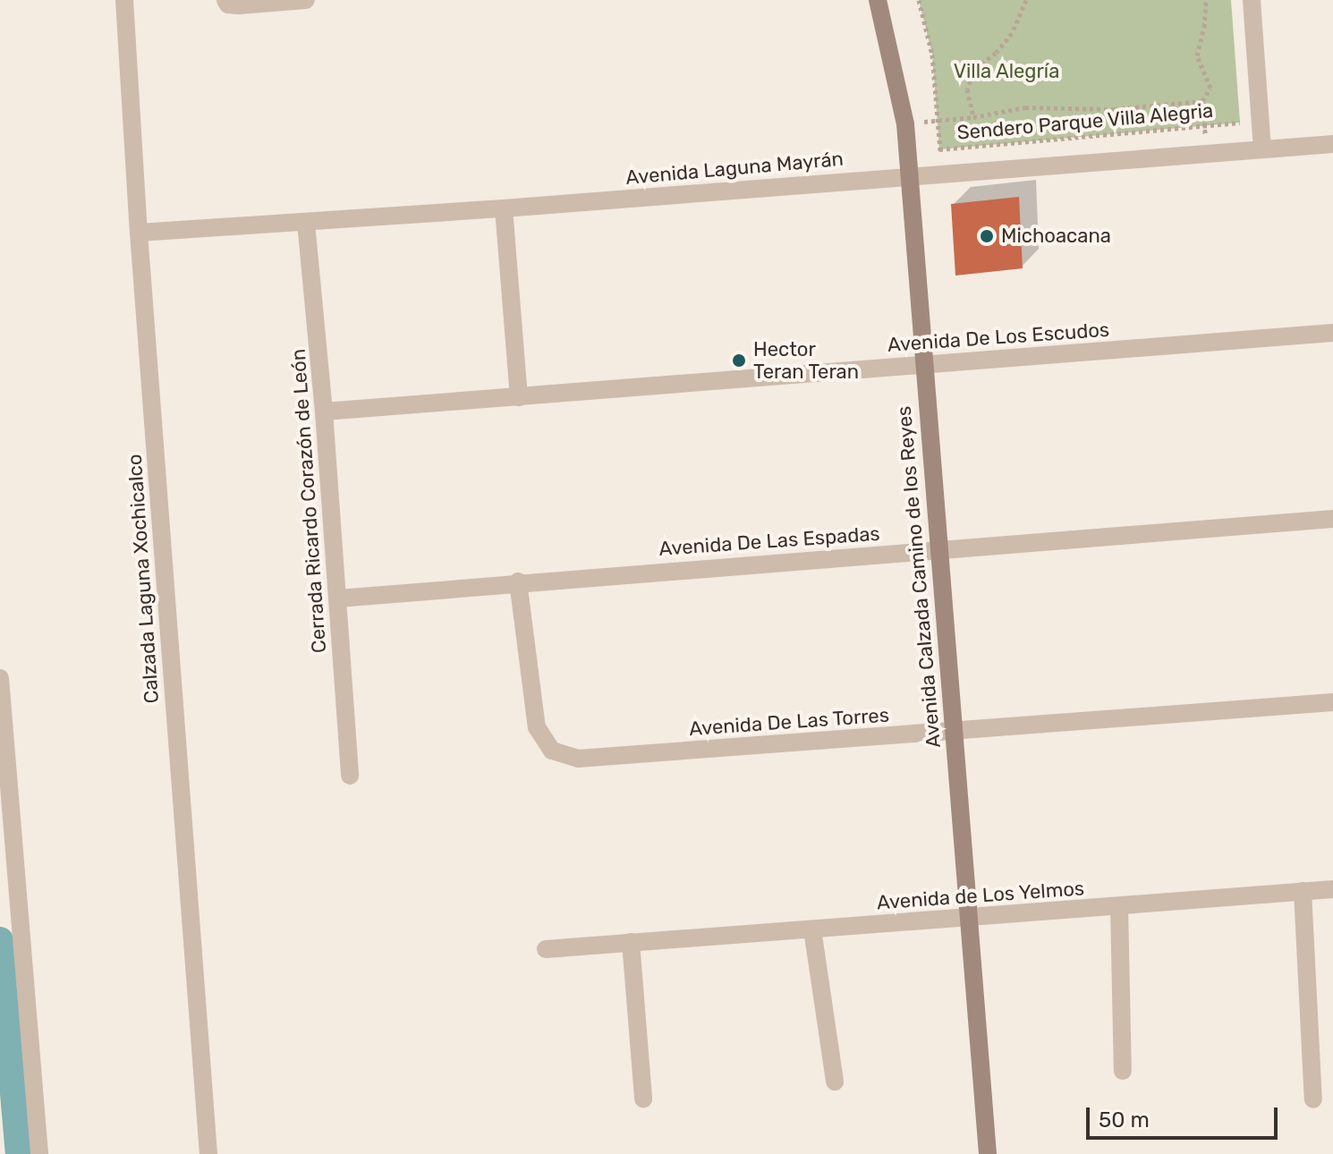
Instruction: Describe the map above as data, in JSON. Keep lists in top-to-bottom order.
{
  "streets": {
    "street": [
      "Avenida Laguna Mayrán",
      "Avenida De Los Escudos",
      "Cerrada Ricardo Corazón de León",
      "Avenida De Las Espadas",
      "Avenida Calzada Camino de los Reyes",
      "Calzada Laguna Xochicalco",
      "Avenida De Las Torres",
      "Avenida de Los Yelmos"
    ],
    "path": ["Sendero Parque Villa Alegria"]
  },
  "crossings": [
    ["Sendero Parque Villa Alegria", "Avenida Laguna Mayrán"],
    ["Avenida Laguna Mayrán", "Cerrada Ricardo Corazón de León"],
    ["Avenida Laguna Mayrán", "Avenida Calzada Camino de los Reyes"],
    ["Avenida Laguna Mayrán", "Calzada Laguna Xochicalco"],
    ["Avenida De Los Escudos", "Cerrada Ricardo Corazón de León"],
    ["Avenida De Los Escudos", "Avenida Calzada Camino de los Reyes"],
    ["Cerrada Ricardo Corazón de León", "Avenida De Las Espadas"],
    ["Avenida De Las Espadas", "Avenida Calzada Camino de los Reyes"],
    ["Avenida De Las Espadas", "Avenida De Las Torres"],
    ["Avenida Calzada Camino de los Reyes", "Avenida De Las Torres"],
    ["Avenida Calzada Camino de los Reyes", "Avenida de Los Yelmos"]
  ],
  "parks": ["Villa Alegría"],
  "places": ["Michoacana", "Hector Teran Teran"],
  "scale_bar": "50 m"
}
